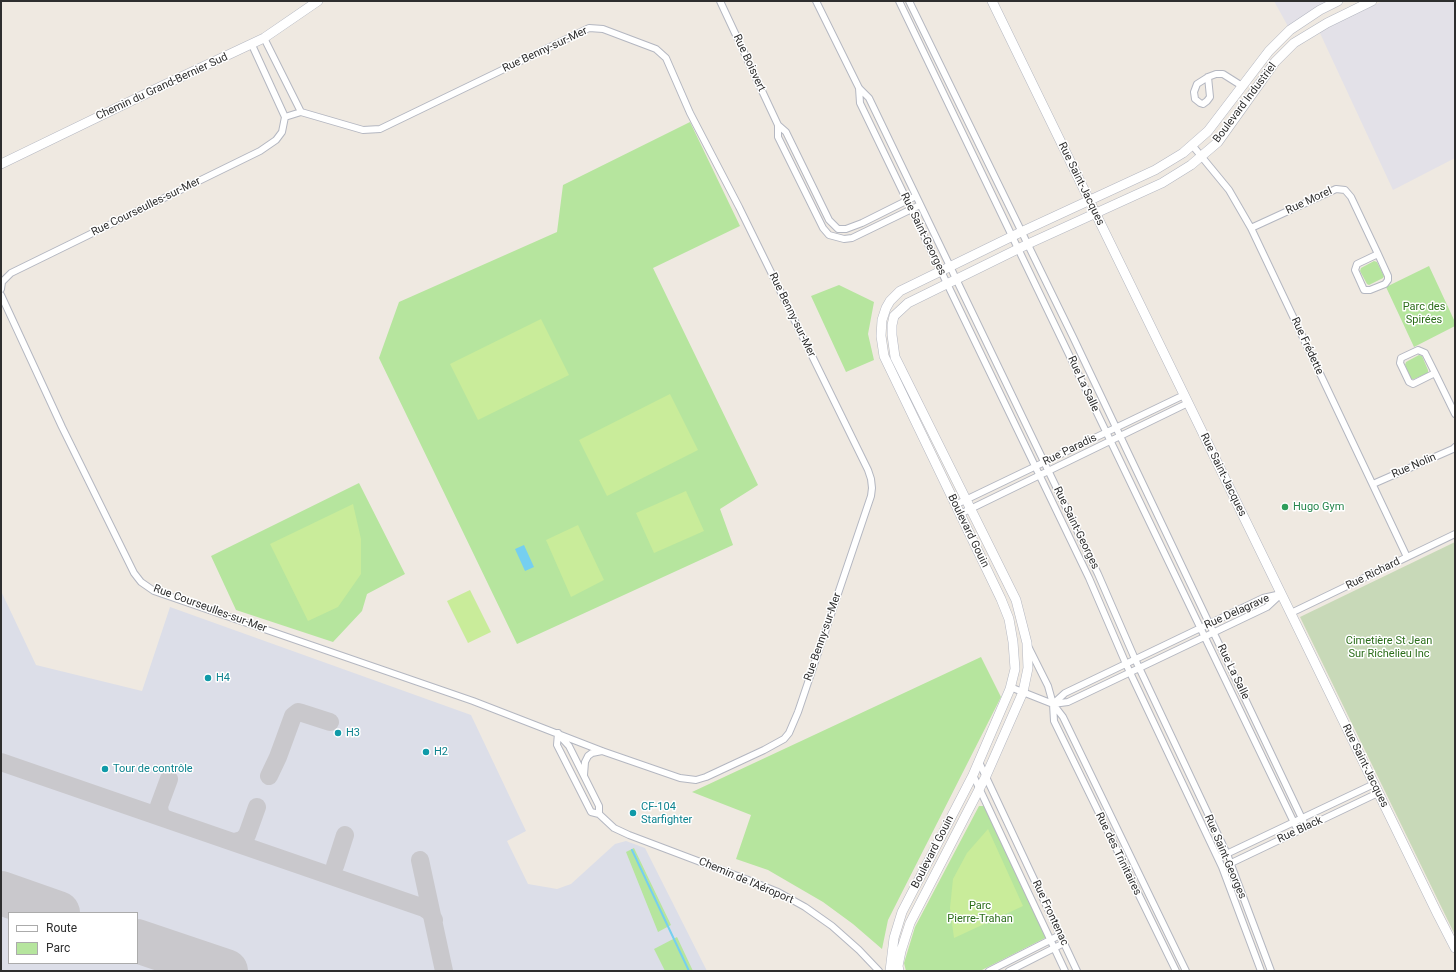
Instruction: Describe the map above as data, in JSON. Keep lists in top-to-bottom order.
{
  "streets": {
    "street": [
      "Rue Benny-sur-Mer",
      "Rue Boisvert",
      "Chemin du Grand-Bernier Sud",
      "Boulevard Industriel",
      "Rue Saint-Jacques",
      "Rue Morel",
      "Rue Courseulles-sur-Mer",
      "Rue Saint-Georges",
      "Rue Frédette",
      "Rue La Salle",
      "Rue Paradis",
      "Rue Nolin",
      "Boulevard Gouin",
      "Rue Richard",
      "Rue Delagrave",
      "Rue Black",
      "Rue des Trinitaires",
      "Chemin de l'Aéroport",
      "Rue Frontenac"
    ]
  },
  "crossings": [
    ["Rue Benny-sur-Mer", "Rue Courseulles-sur-Mer"],
    ["Boulevard Industriel", "Rue Saint-Jacques"],
    ["Boulevard Industriel", "Rue Frédette"],
    ["Boulevard Industriel", "Boulevard Gouin"],
    ["Rue Saint-Jacques", "Rue Paradis"],
    ["Rue Saint-Jacques", "Boulevard Gouin"],
    ["Rue Saint-Jacques", "Rue Richard"],
    ["Rue Saint-Jacques", "Rue Delagrave"],
    ["Rue Saint-Jacques", "Rue Black"],
    ["Rue Morel", "Rue Frédette"],
    ["Rue Saint-Georges", "Rue Paradis"],
    ["Rue Saint-Georges", "Boulevard Gouin"],
    ["Rue Saint-Georges", "Rue Delagrave"],
    ["Rue Saint-Georges", "Rue Black"],
    ["Rue Frédette", "Rue Nolin"],
    ["Rue Frédette", "Rue Richard"],
    ["Rue La Salle", "Rue Paradis"],
    ["Rue La Salle", "Boulevard Gouin"],
    ["Rue La Salle", "Rue Delagrave"],
    ["Rue La Salle", "Rue Black"],
    ["Rue Paradis", "Boulevard Gouin"],
    ["Boulevard Gouin", "Rue des Trinitaires"],
    ["Boulevard Gouin", "Rue Frontenac"],
    ["Rue Delagrave", "Rue des Trinitaires"]
  ],
  "parks": ["Parc des Spirées", "Cimetière St Jean Sur Richelieu Inc", "Parc Pierre-Trahan"],
  "places": [
    "Hugo Gym",
    "H4",
    "H3",
    "H2",
    "Tour de contrôle",
    "CF-104 Starfighter"
  ],
  "legend": ["Route", "Parc"]
}
